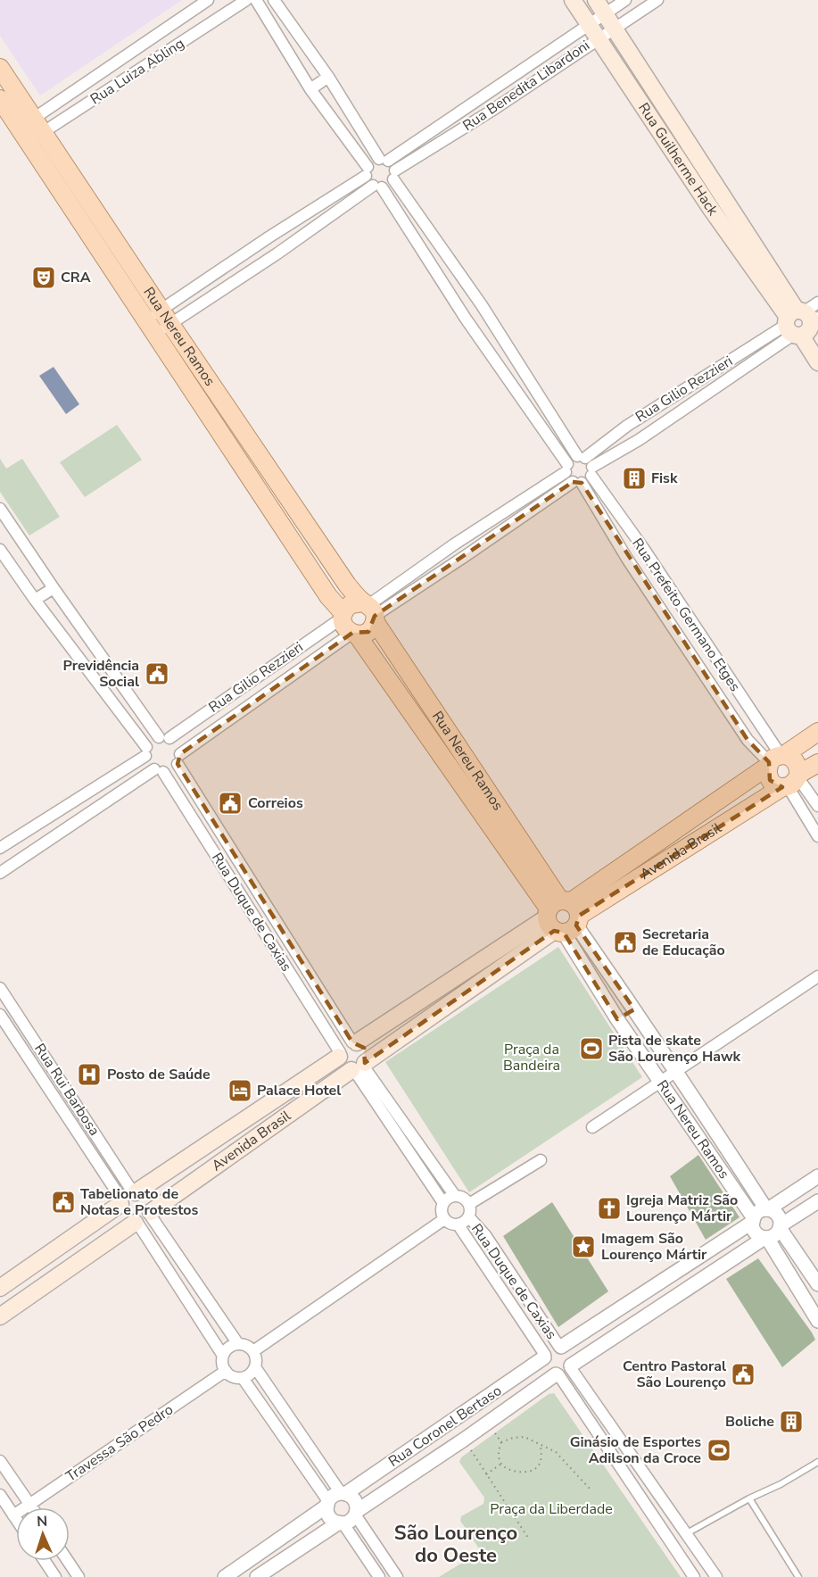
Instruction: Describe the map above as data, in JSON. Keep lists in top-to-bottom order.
{
  "streets": {
    "main road": ["Rua Guilherme Hack", "Rua Nereu Ramos", "Avenida Brasil"],
    "street": [
      "Rua Luiza Abling",
      "Rua Benedita Libardoni",
      "Rua Gilio Rezzieri",
      "Rua Prefeito Germano Etges",
      "Rua Duque de Caxias",
      "Rua Rui Barbosa",
      "Rua Coronel Bertaso",
      "Travessa São Pedro"
    ]
  },
  "crossings": [
    ["Rua Luiza Abling", "Rua Nereu Ramos"],
    ["Rua Benedita Libardoni", "Rua Guilherme Hack"],
    ["Rua Guilherme Hack", "Rua Gilio Rezzieri"],
    ["Rua Nereu Ramos", "Rua Gilio Rezzieri"],
    ["Rua Nereu Ramos", "Avenida Brasil"],
    ["Rua Nereu Ramos", "Rua Coronel Bertaso"],
    ["Rua Gilio Rezzieri", "Rua Prefeito Germano Etges"],
    ["Rua Gilio Rezzieri", "Rua Duque de Caxias"],
    ["Rua Prefeito Germano Etges", "Avenida Brasil"],
    ["Avenida Brasil", "Rua Duque de Caxias"],
    ["Avenida Brasil", "Rua Rui Barbosa"],
    ["Rua Duque de Caxias", "Rua Coronel Bertaso"]
  ],
  "districts": ["São Lourenço do Oeste"],
  "parks": ["Praça da Bandeira", "Praça da Liberdade"],
  "places": {
    "theatre": ["CRA"],
    "building": ["Fisk", "Boliche"],
    "public building": [
      "Previdência Social",
      "Correios",
      "Secretaria de Educação",
      "Tabelionato de Notas e Protestos",
      "Centro Pastoral São Lourenço"
    ],
    "sports": ["Pista de skate São Lourenço Hawk", "Ginásio de Esportes Adilson da Croce"],
    "hospital": ["Posto de Saúde"],
    "hotel": ["Palace Hotel"],
    "church": ["Igreja Matriz São Lourenço Mártir"],
    "place": ["Imagem São Lourenço Mártir"]
  },
  "north": "top"
}
